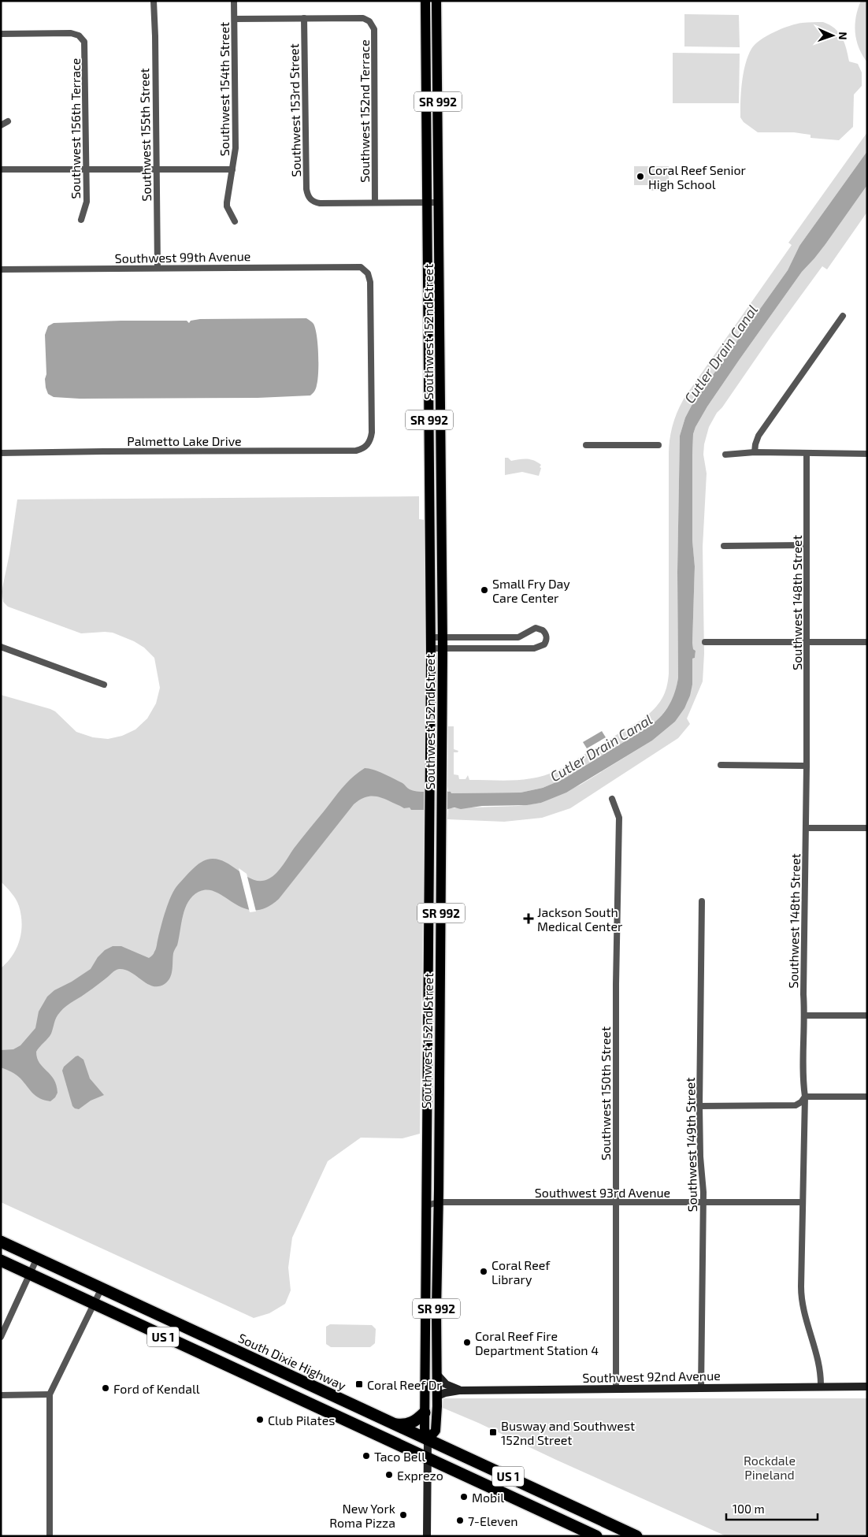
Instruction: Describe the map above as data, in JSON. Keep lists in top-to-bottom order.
{
  "streets": {
    "highway": ["US 1", "South Dixie Highway"],
    "main road": ["SR 992", "Southwest 152nd Street"],
    "street": [
      "Southwest 154th Street",
      "Southwest 153rd Street",
      "Southwest 152nd Terrace",
      "Southwest 156th Terrace",
      "Southwest 155th Street",
      "Southwest 99th Avenue",
      "Palmetto Lake Drive",
      "Southwest 148th Street",
      "Southwest 150th Street",
      "Southwest 149th Street",
      "Southwest 93rd Avenue",
      "Southwest 92nd Avenue"
    ]
  },
  "crossings": [
    ["Southwest 153rd Street", "Southwest 152nd Terrace"],
    ["Southwest 155th Street", "Southwest 99th Avenue"],
    ["Southwest 99th Avenue", "Palmetto Lake Drive"],
    ["Southwest 152nd Street", "Southwest 93rd Avenue"],
    ["Southwest 152nd Street", "South Dixie Highway"],
    ["Southwest 152nd Street", "Southwest 92nd Avenue"],
    ["Southwest 148th Street", "Southwest 93rd Avenue"],
    ["Southwest 148th Street", "Southwest 92nd Avenue"],
    ["Southwest 150th Street", "Southwest 93rd Avenue"],
    ["Southwest 150th Street", "Southwest 92nd Avenue"],
    ["Southwest 149th Street", "Southwest 93rd Avenue"],
    ["Southwest 149th Street", "Southwest 92nd Avenue"]
  ],
  "water": ["Cutler Drain Canal"],
  "parks": ["Rockdale Pineland"],
  "places": {
    "other": [
      "Coral Reef Senior High School",
      "Small Fry Day Care Center",
      "Coral Reef Library",
      "Coral Reef Fire Department Station 4",
      "Ford of Kendall",
      "Club Pilates",
      "Taco Bell",
      "Exprezo",
      "Mobil",
      "New York Roma Pizza",
      "7-Eleven"
    ],
    "health": ["Jackson South Medical Center"],
    "transit": ["Coral Reef Dr", "Busway and Southwest 152nd Street"]
  },
  "scale_bar": "100 m",
  "north": "right"
}
